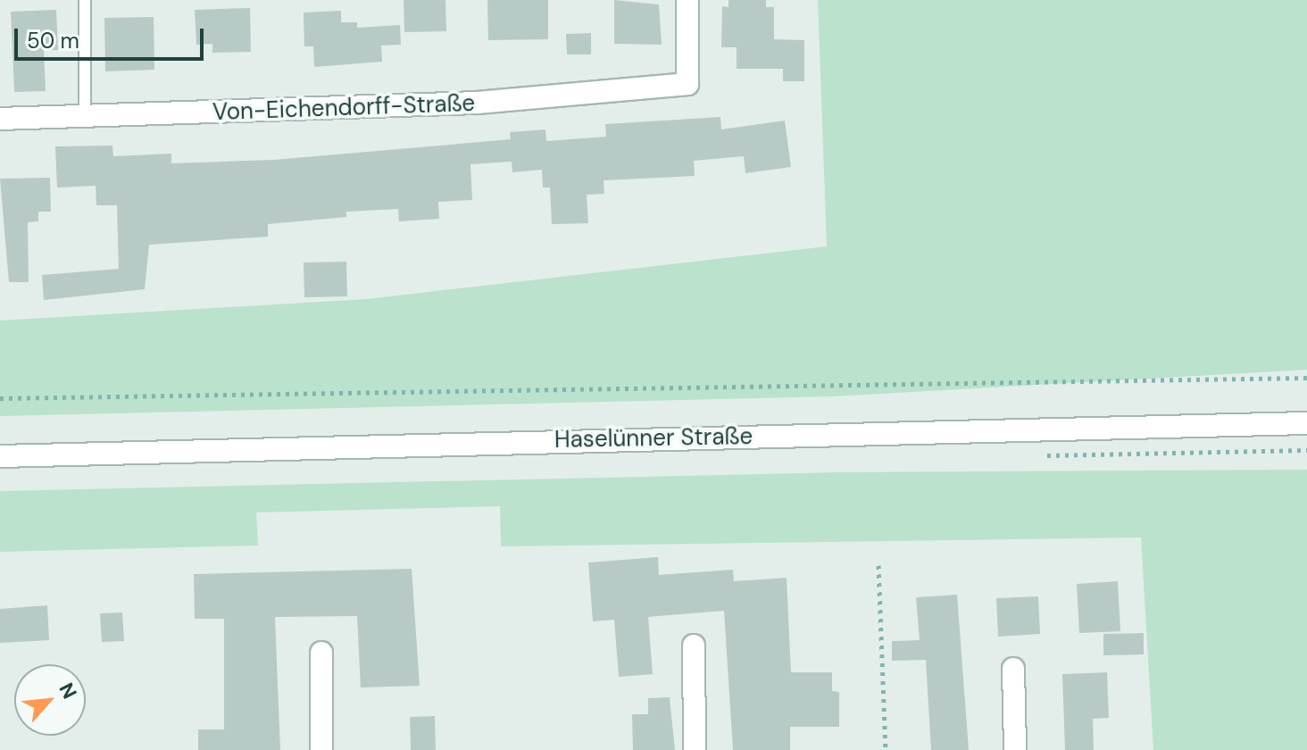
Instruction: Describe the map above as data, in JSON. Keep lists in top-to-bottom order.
{
  "streets": {
    "street": ["Von-Eichendorff-Straße", "Haselünner Straße"]
  },
  "scale_bar": "50 m",
  "north": "top right"
}
